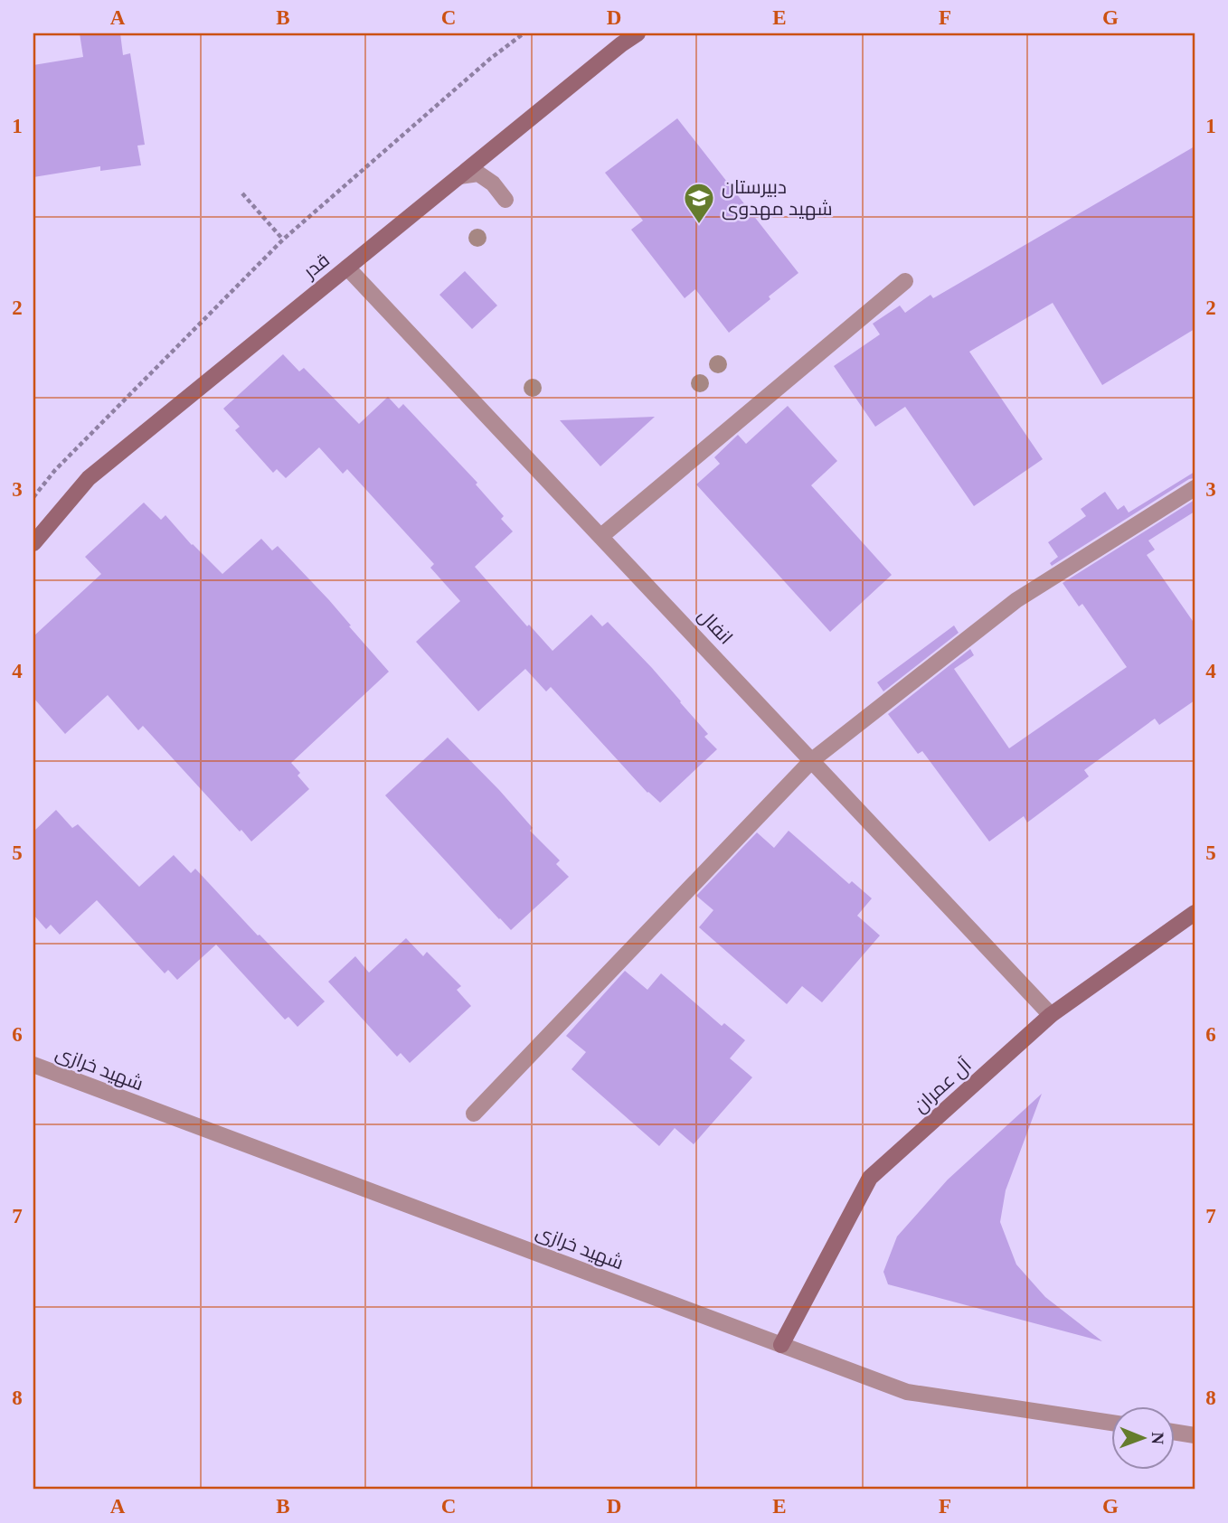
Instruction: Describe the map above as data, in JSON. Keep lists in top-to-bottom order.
{
  "streets": {
    "street": [
      "قدر",
      "انفال",
      "شهید خرازی",
      "آل عمران"
    ]
  },
  "crossings": [
    ["قدر", "انفال"],
    ["انفال", "آل عمران"],
    ["شهید خرازی", "آل عمران"]
  ],
  "places": {
    "school or university": ["دبیرستان شهید مهدوی"]
  },
  "north": "right",
  "grid": {
    "columns": [
      "A",
      "B",
      "C",
      "D",
      "E",
      "F",
      "G"
    ],
    "rows": [
      "1",
      "2",
      "3",
      "4",
      "5",
      "6",
      "7",
      "8"
    ]
  }
}
